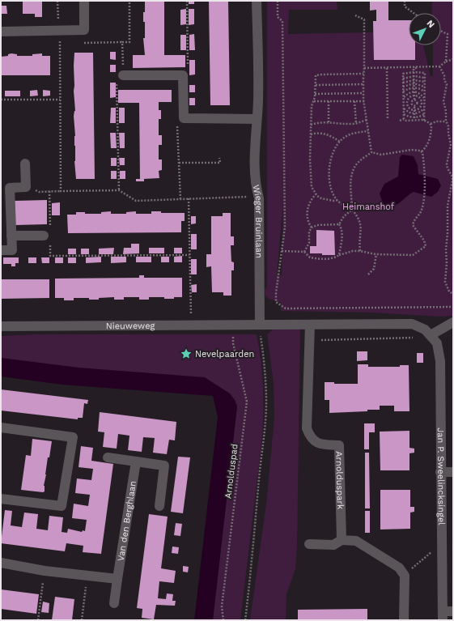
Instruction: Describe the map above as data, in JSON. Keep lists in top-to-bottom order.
{
  "streets": {
    "street": [
      "Wieger Bruinlaan",
      "Nieuweweg",
      "Jan P. Sweelincksingel",
      "Arnolduspark",
      "Van den Berghlaan"
    ],
    "path": ["Arnolduspad"]
  },
  "crossings": [
    ["Wieger Bruinlaan", "Nieuweweg"],
    ["Nieuweweg", "Arnolduspad"]
  ],
  "parks": ["Heimanshof"],
  "places": {
    "place": ["Nevelpaarden"]
  },
  "north": "top right"
}
